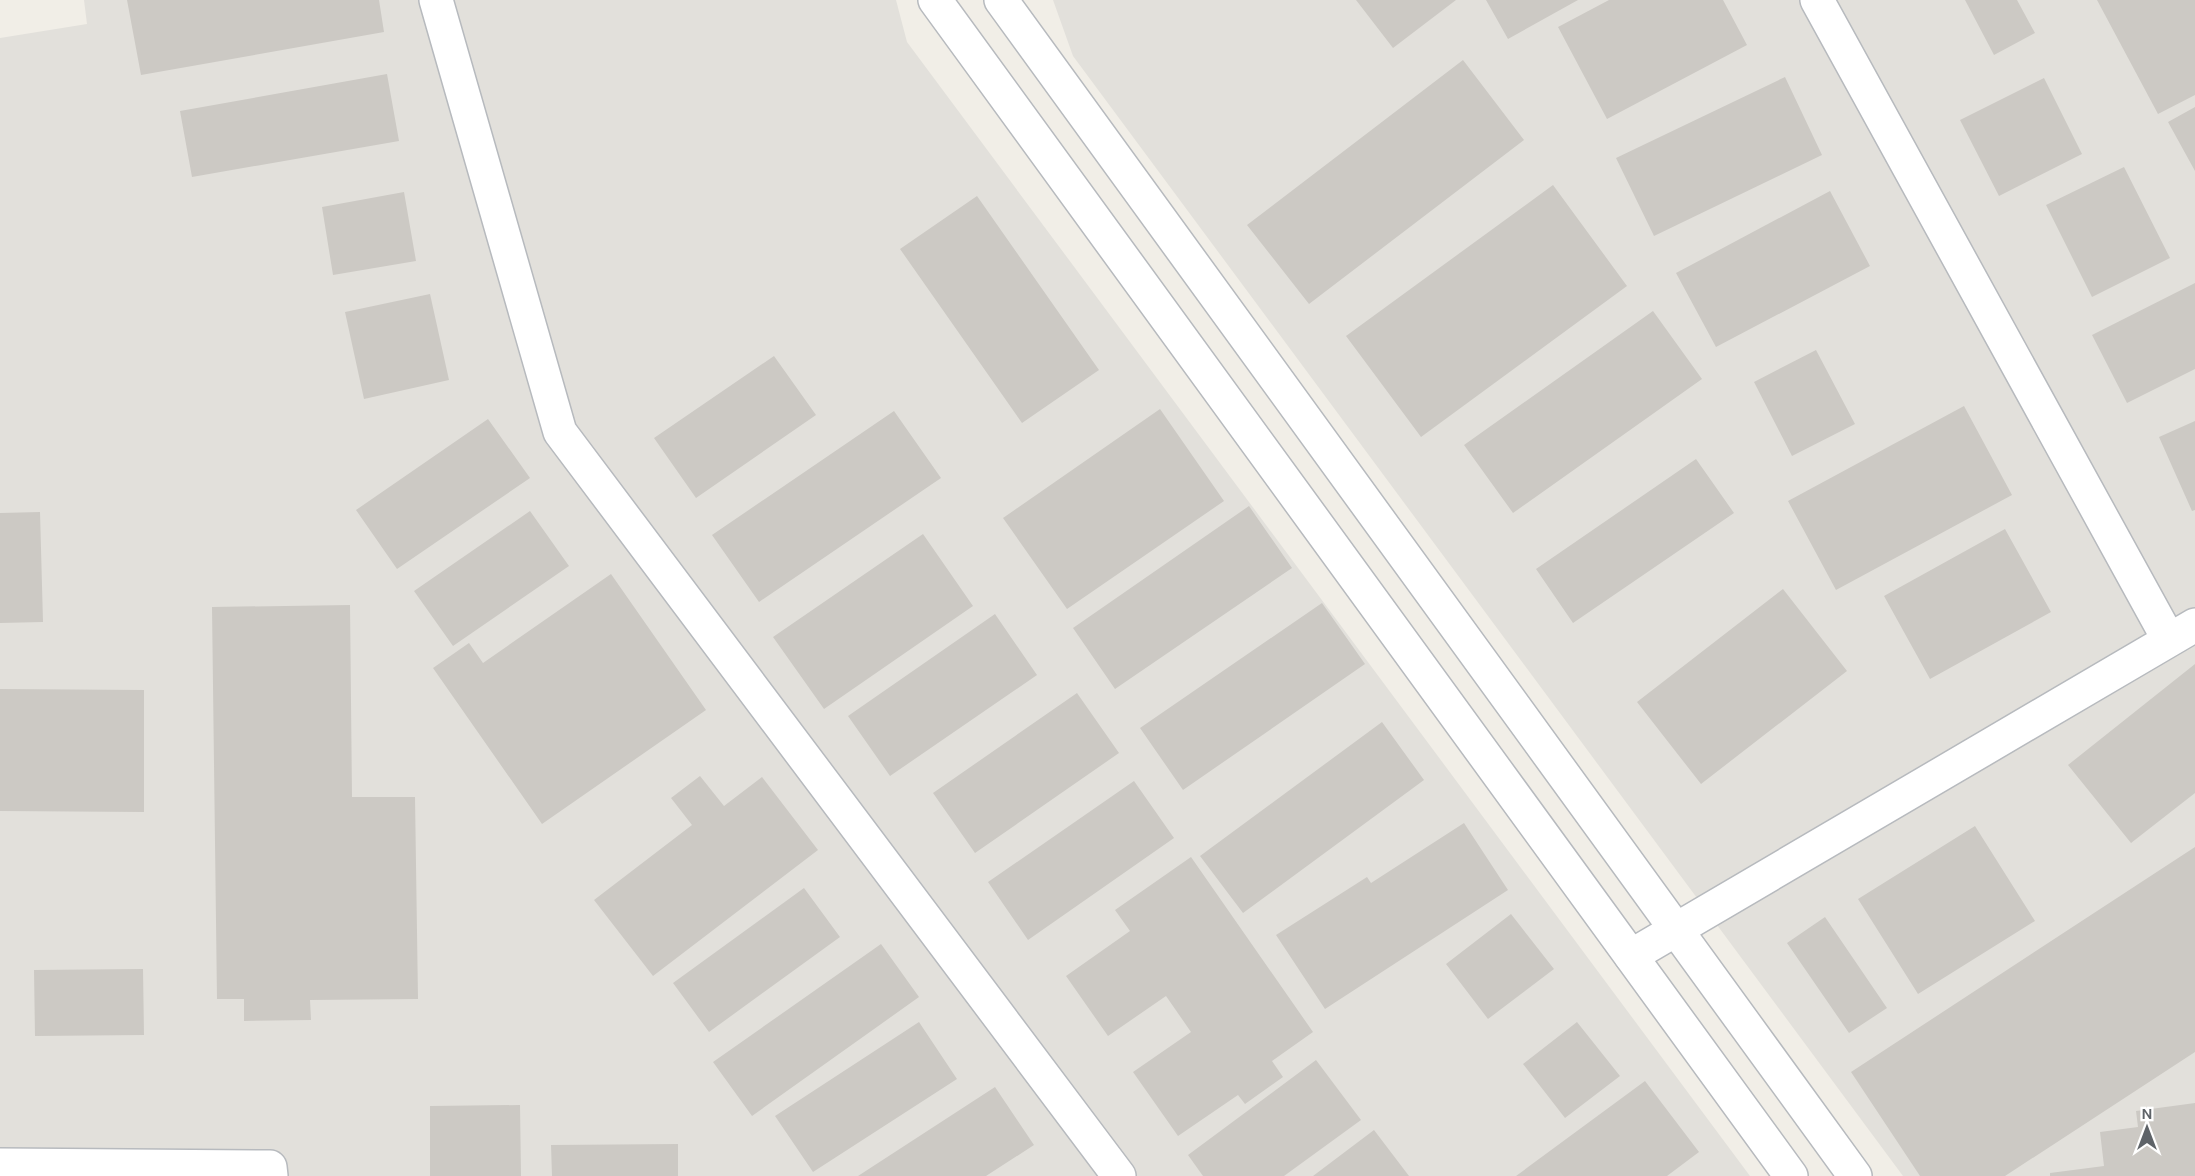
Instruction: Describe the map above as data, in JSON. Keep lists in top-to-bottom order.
{
  "north": "top"
}
